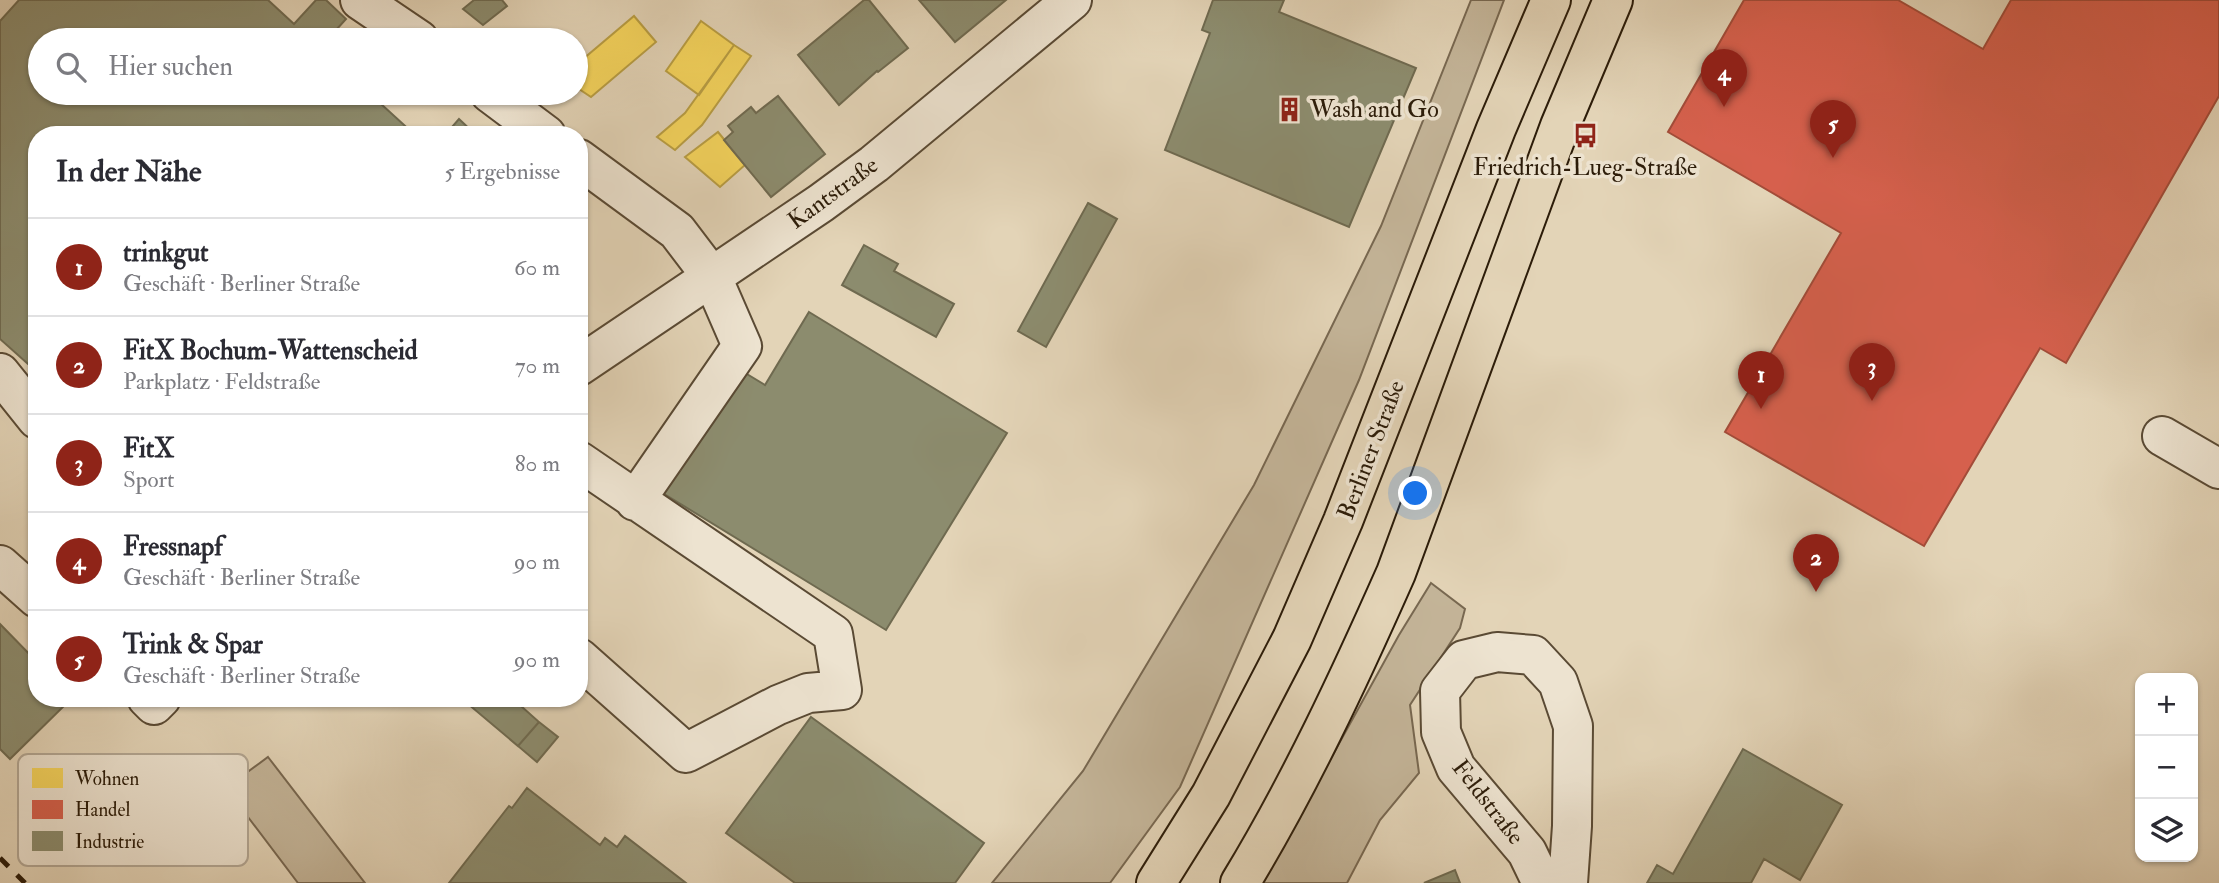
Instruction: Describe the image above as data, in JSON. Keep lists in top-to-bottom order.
{
  "streets": {
    "main road": ["Berliner Straße"],
    "street": ["Kantstraße", "Feldstraße"]
  },
  "places": {
    "building": ["Wash and Go"],
    "bus stop": ["Friedrich-Lueg-Straße"]
  },
  "legend": ["Wohnen", "Handel", "Industrie"],
  "page": {
    "search": "Hier suchen",
    "pins": [
      "4",
      "5",
      "3",
      "1",
      "2"
    ],
    "heading": ["In der Nähe", "5 Ergebnisse"],
    "list": [
      {
        "mark": "1",
        "name": "trinkgut",
        "note": "Geschäft · Berliner Straße",
        "value": "60 m"
      },
      {
        "mark": "2",
        "name": "FitX Bochum-Wattenscheid",
        "note": "Parkplatz · Feldstraße",
        "value": "70 m"
      },
      {
        "mark": "3",
        "name": "FitX",
        "note": "Sport",
        "value": "80 m"
      },
      {
        "mark": "4",
        "name": "Fressnapf",
        "note": "Geschäft · Berliner Straße",
        "value": "90 m"
      },
      {
        "mark": "5",
        "name": "Trink & Spar",
        "note": "Geschäft · Berliner Straße",
        "value": "90 m"
      }
    ],
    "map_buttons": ["+", "−"]
  }
}
